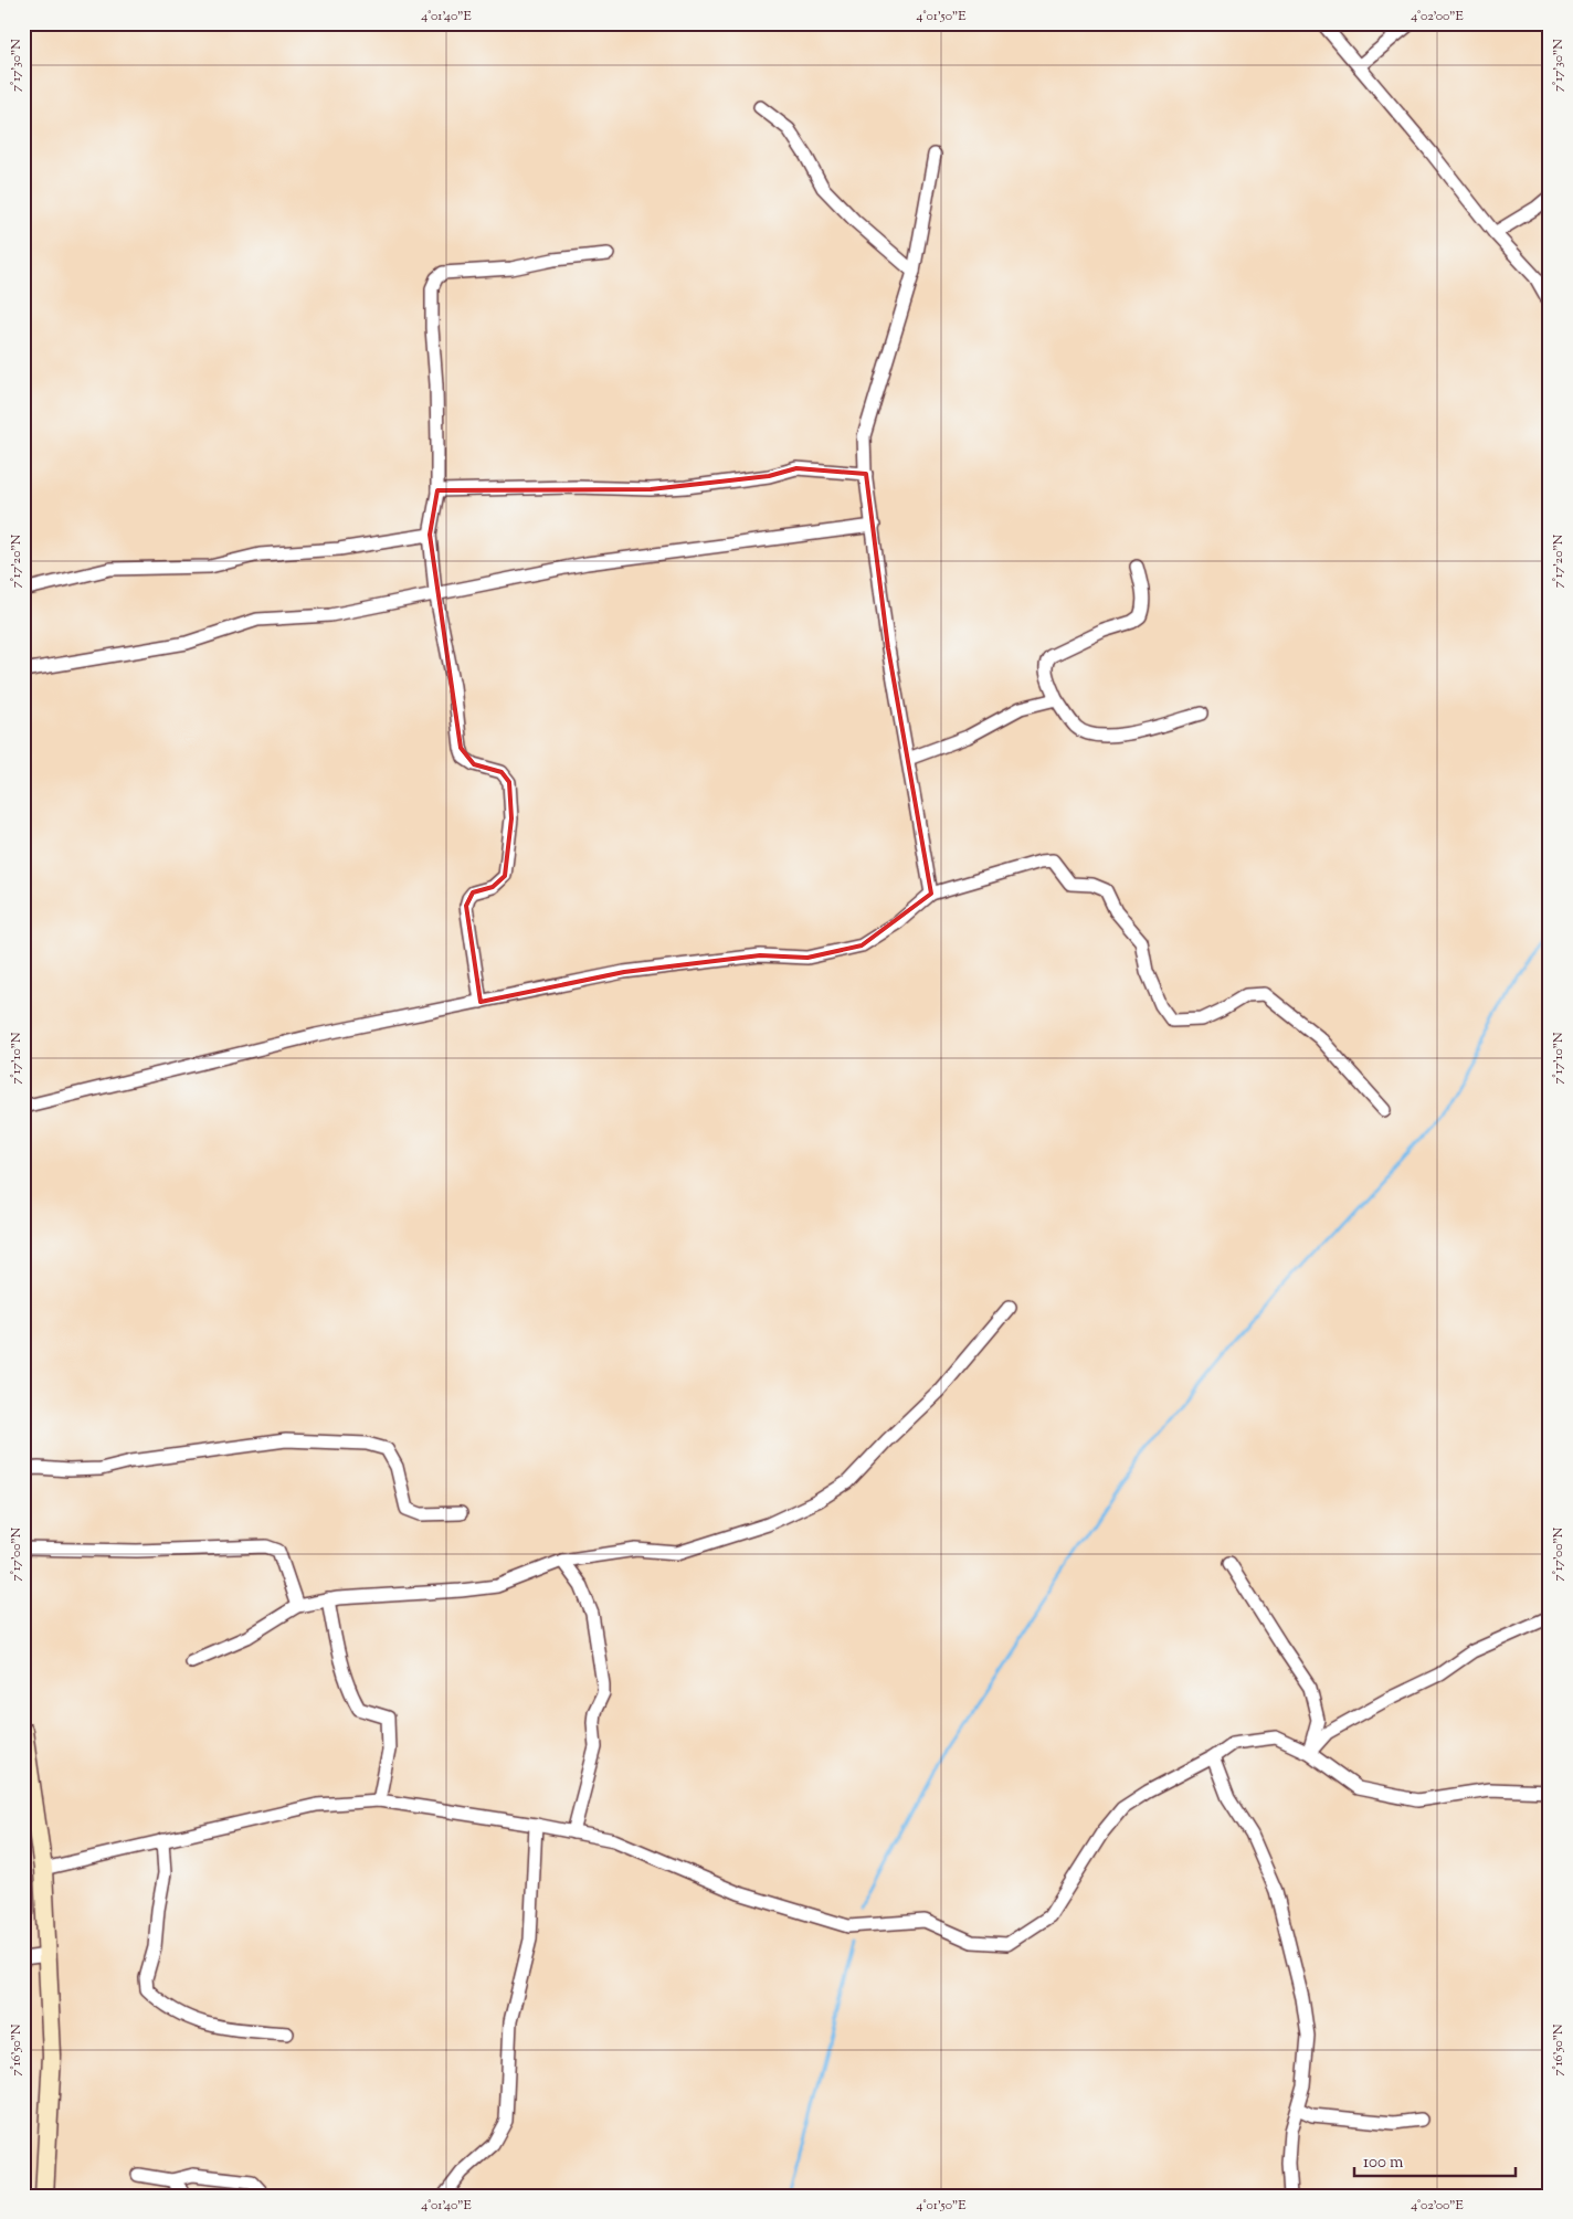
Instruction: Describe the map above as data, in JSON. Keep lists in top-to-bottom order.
{
  "scale_bar": "100 m",
  "coordinates": [
    "4°01'40\"E",
    "4°01'50\"E",
    "4°02'00\"E",
    "7°17'30\"N",
    "7°17'20\"N",
    "7°17'10\"N",
    "7°17'00\"N",
    "7°16'50\"N"
  ]
}
